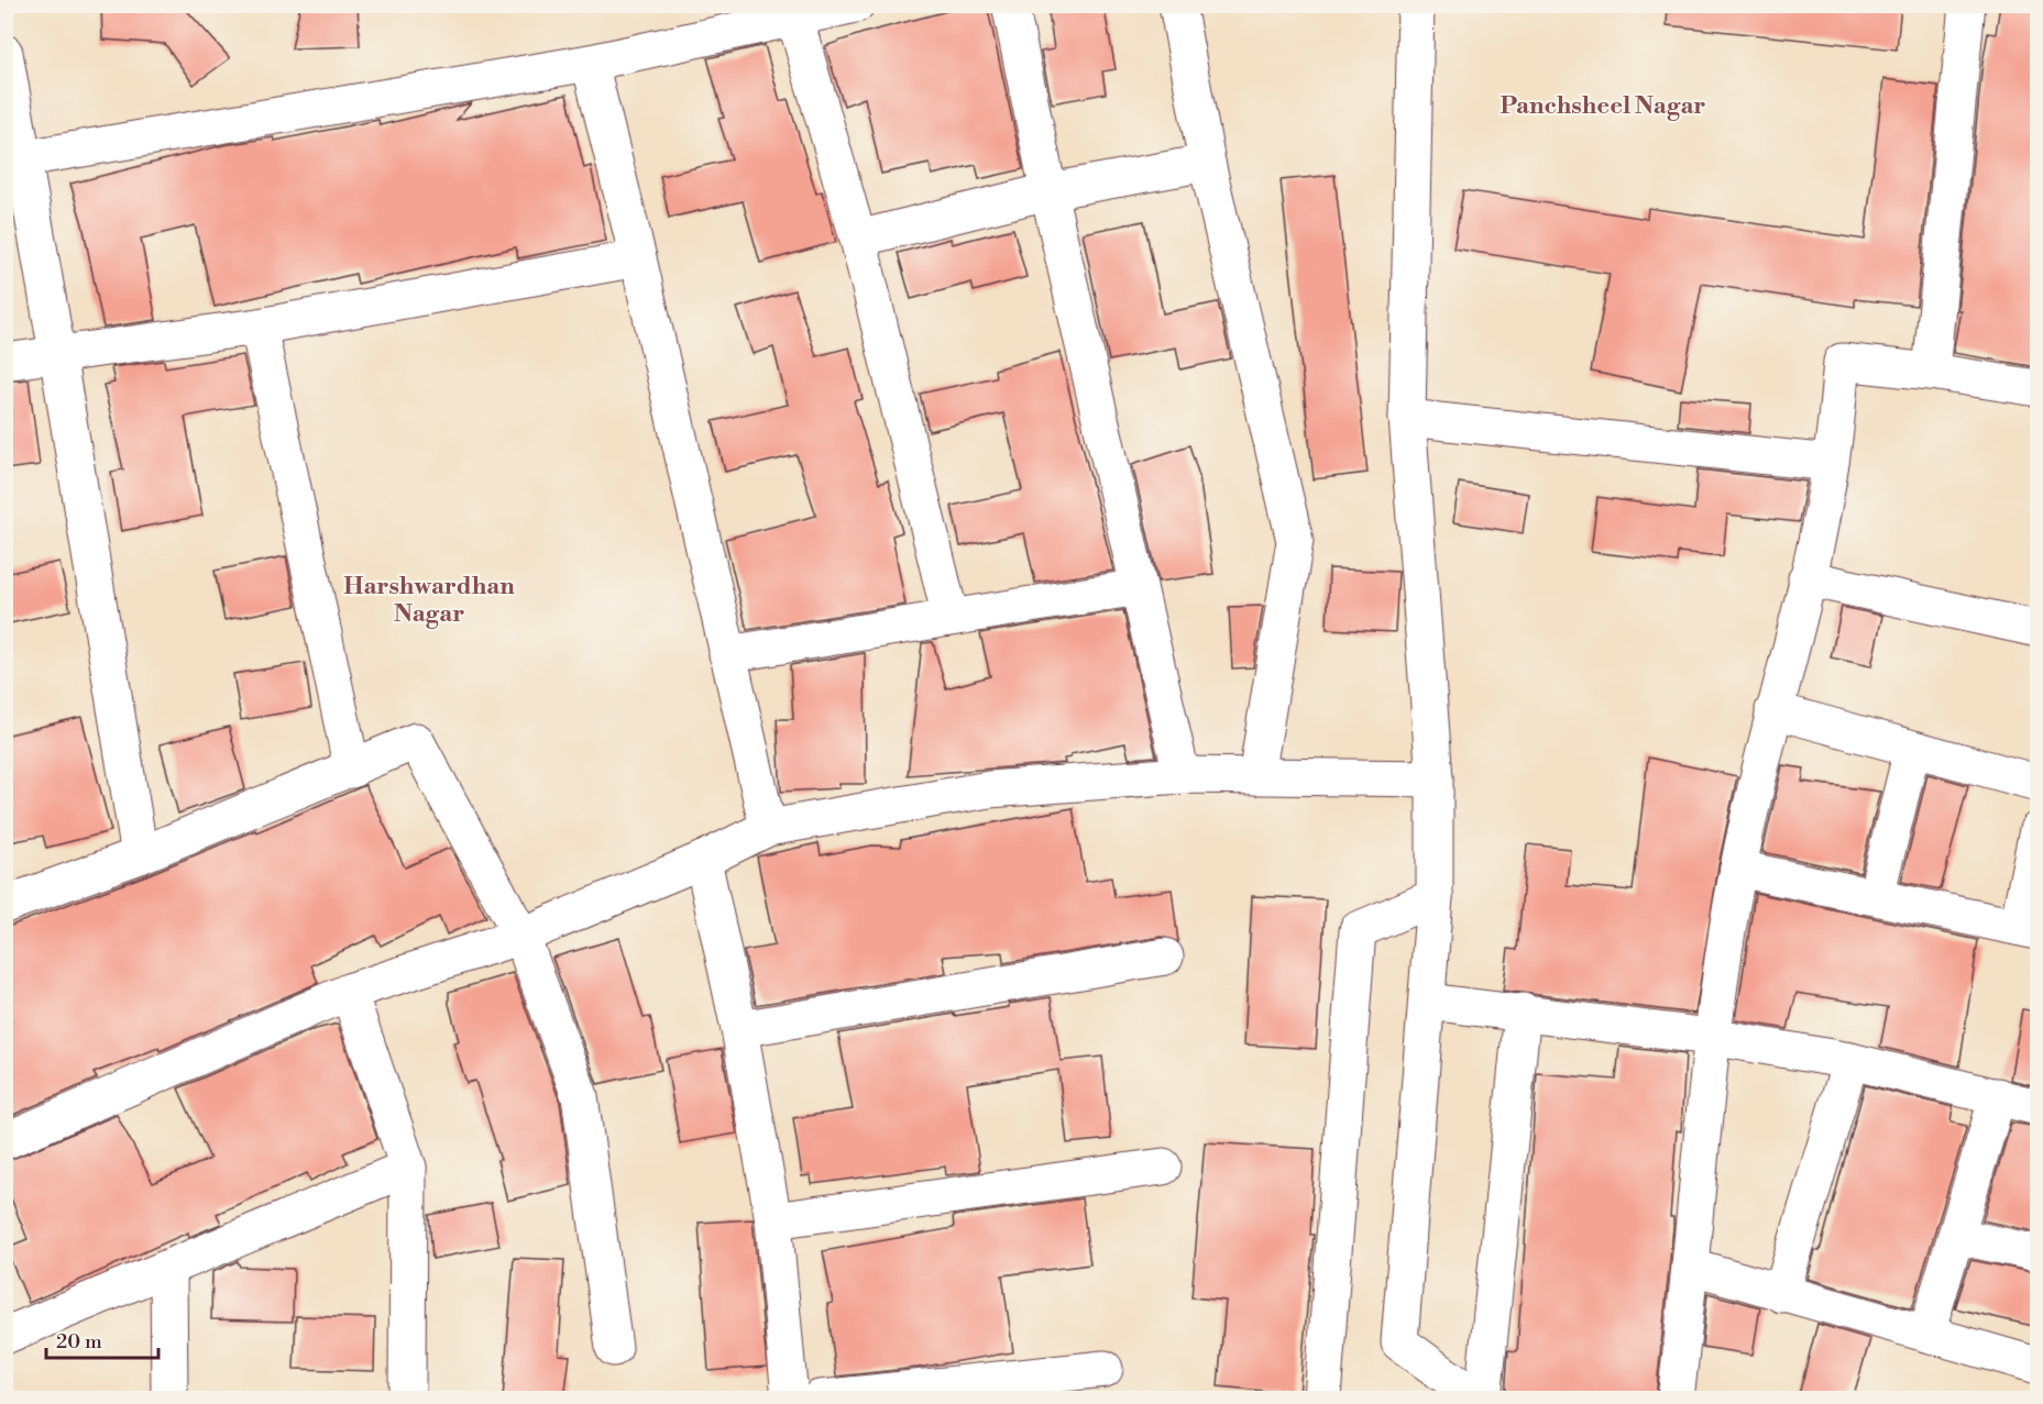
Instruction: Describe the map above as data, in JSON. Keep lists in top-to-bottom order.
{
  "districts": ["Panchsheel Nagar", "Harshwardhan Nagar"],
  "scale_bar": "20 m"
}
